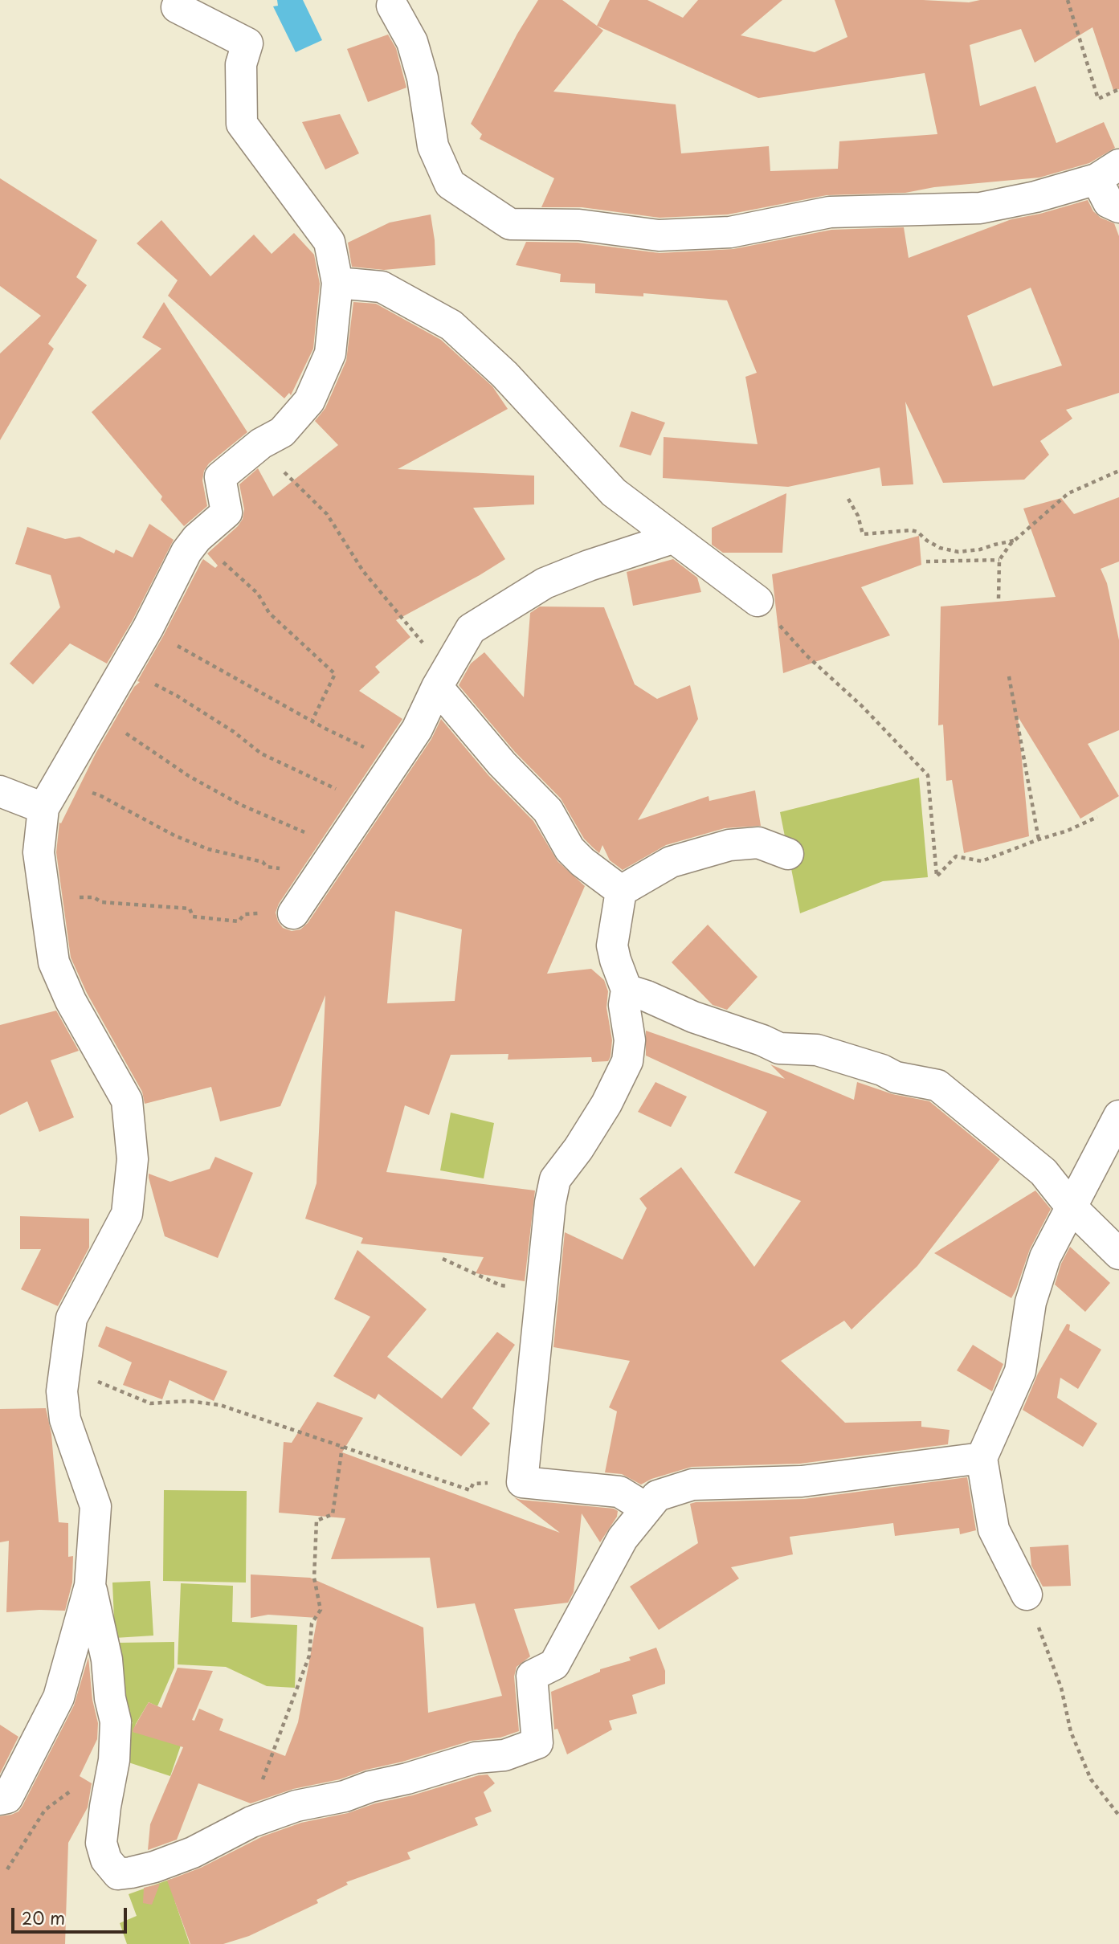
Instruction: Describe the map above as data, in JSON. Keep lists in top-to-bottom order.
{
  "scale_bar": "20 m"
}
